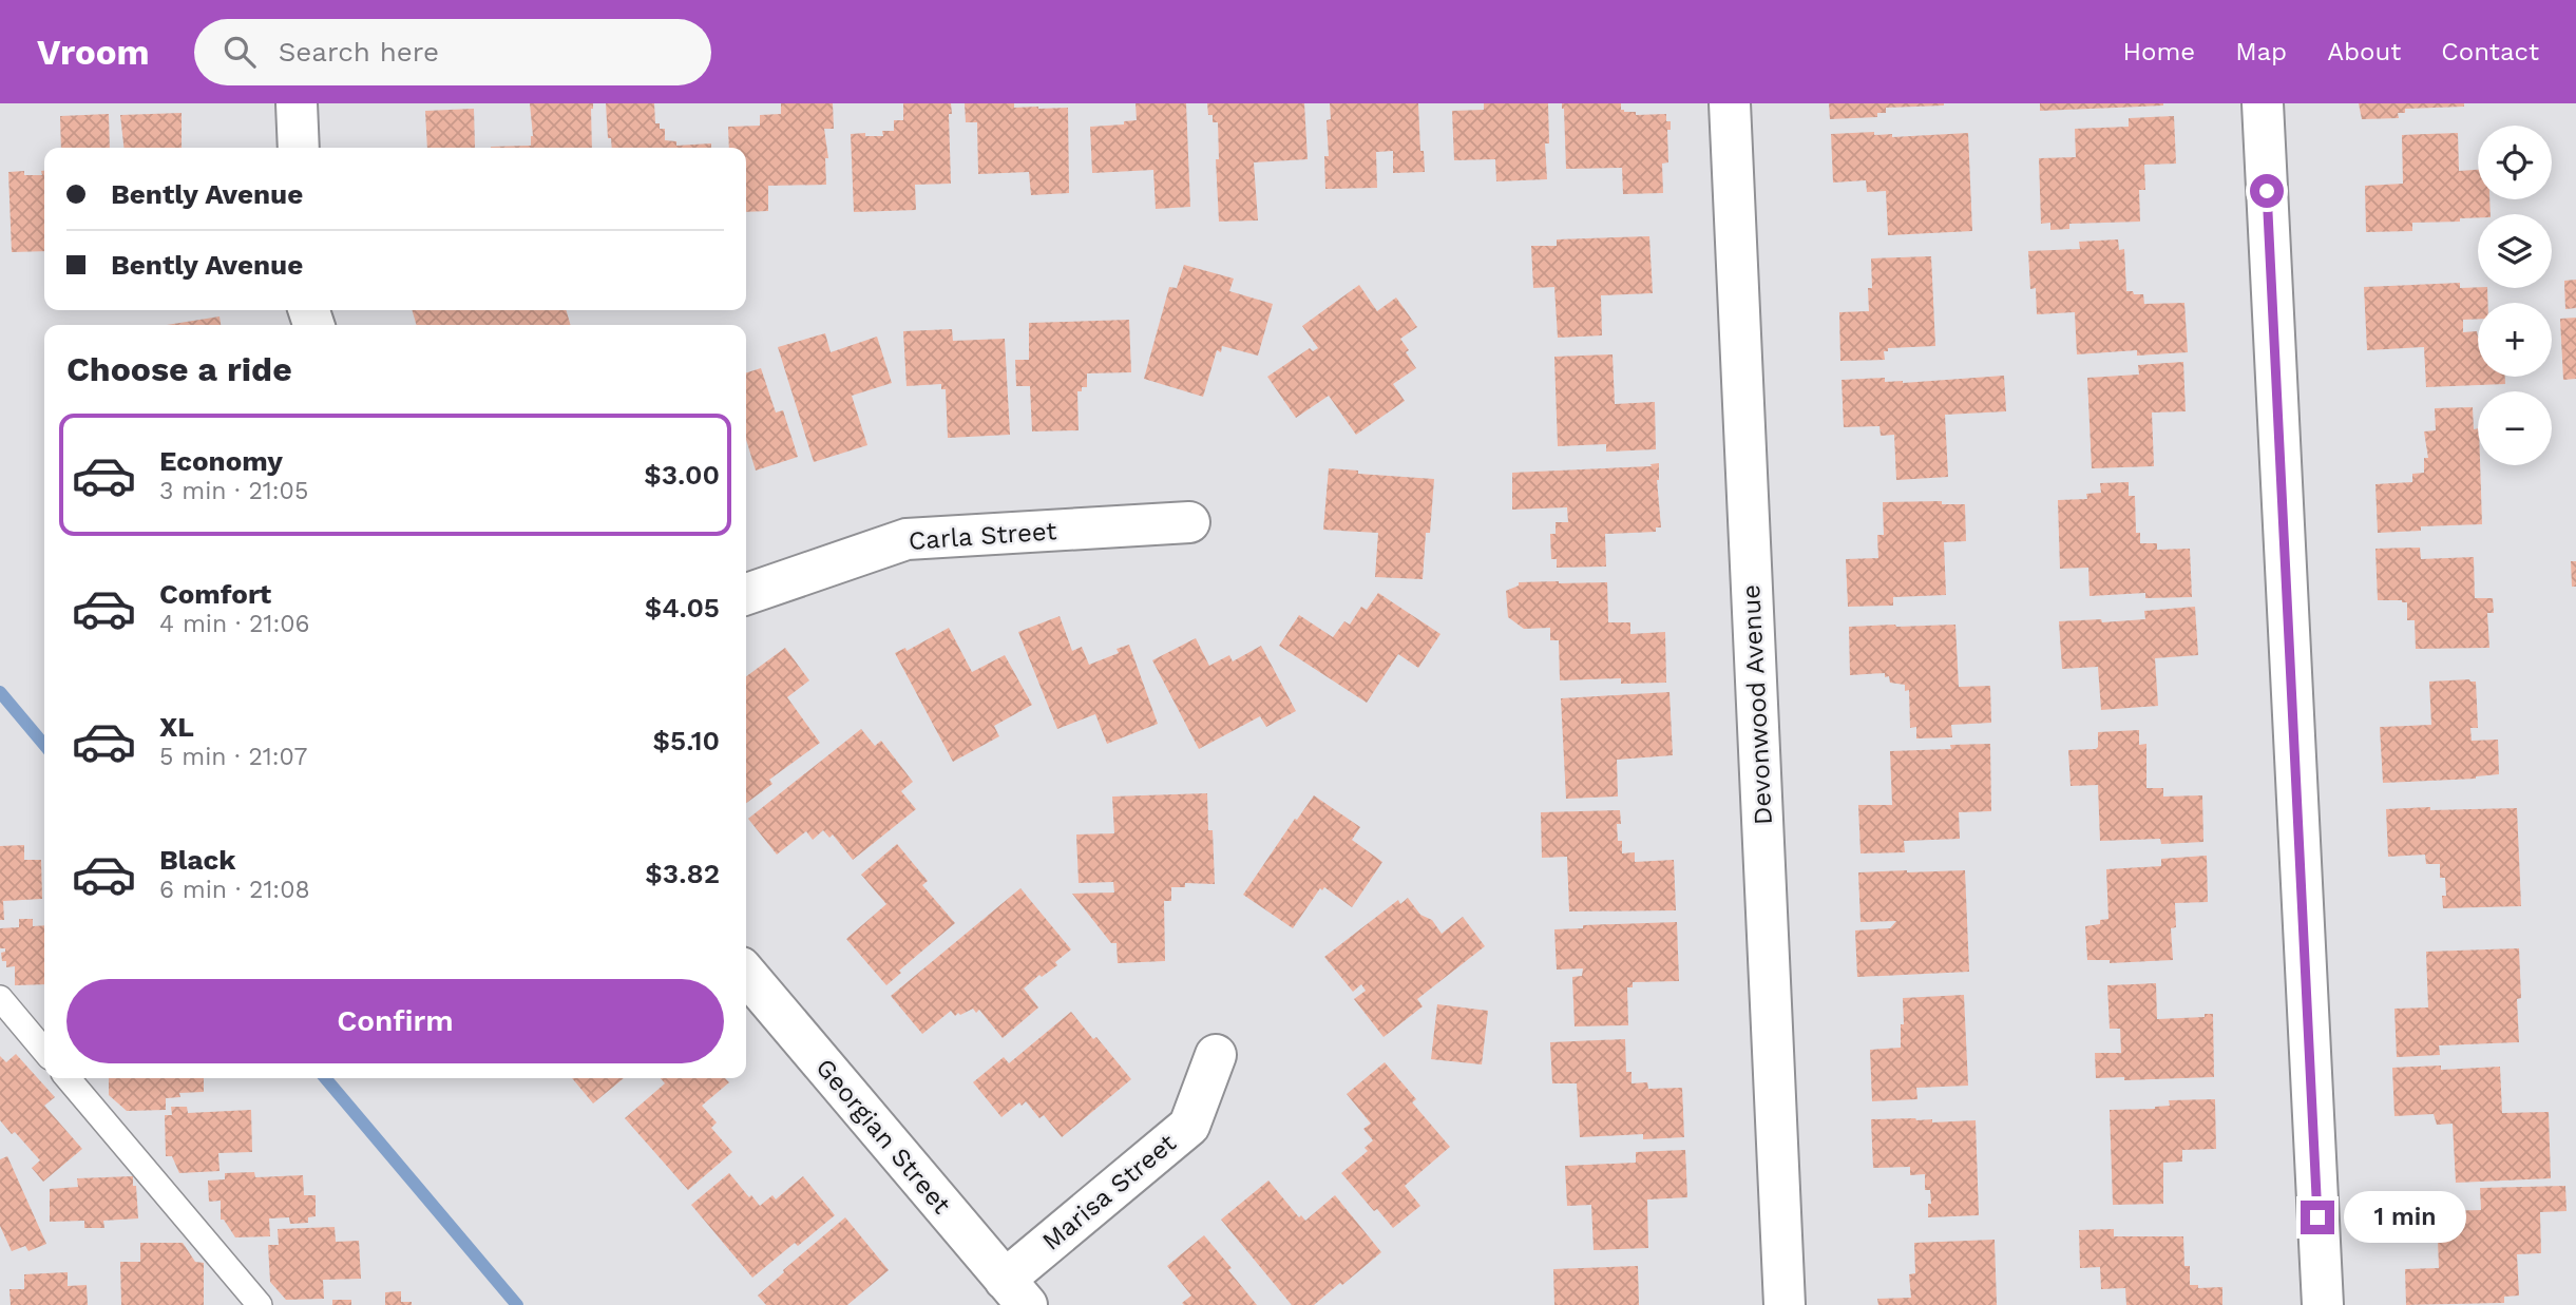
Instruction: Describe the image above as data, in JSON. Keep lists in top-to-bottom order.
{
  "streets": {
    "street": [
      "Carla Street",
      "Devonwood Avenue",
      "Georgian Street",
      "Marisa Street"
    ]
  },
  "crossings": [
    ["Georgian Street", "Marisa Street"]
  ],
  "page": {
    "header": "Vroom",
    "search": "Search here",
    "nav": [
      "Home",
      "Map",
      "About",
      "Contact"
    ],
    "map_buttons": ["+", "−"],
    "banner": ["Bently Avenue", "Bently Avenue"],
    "heading": "Choose a ride",
    "list": [
      {
        "name": "Economy",
        "note": "3 min · 21:05",
        "value": "$3.00"
      },
      {
        "name": "Comfort",
        "note": "4 min · 21:06",
        "value": "$4.05"
      },
      {
        "name": "XL",
        "note": "5 min · 21:07",
        "value": "$5.10"
      },
      {
        "name": "Black",
        "note": "6 min · 21:08",
        "value": "$3.82"
      }
    ],
    "buttons": "Confirm",
    "bubble": "1 min"
  }
}
